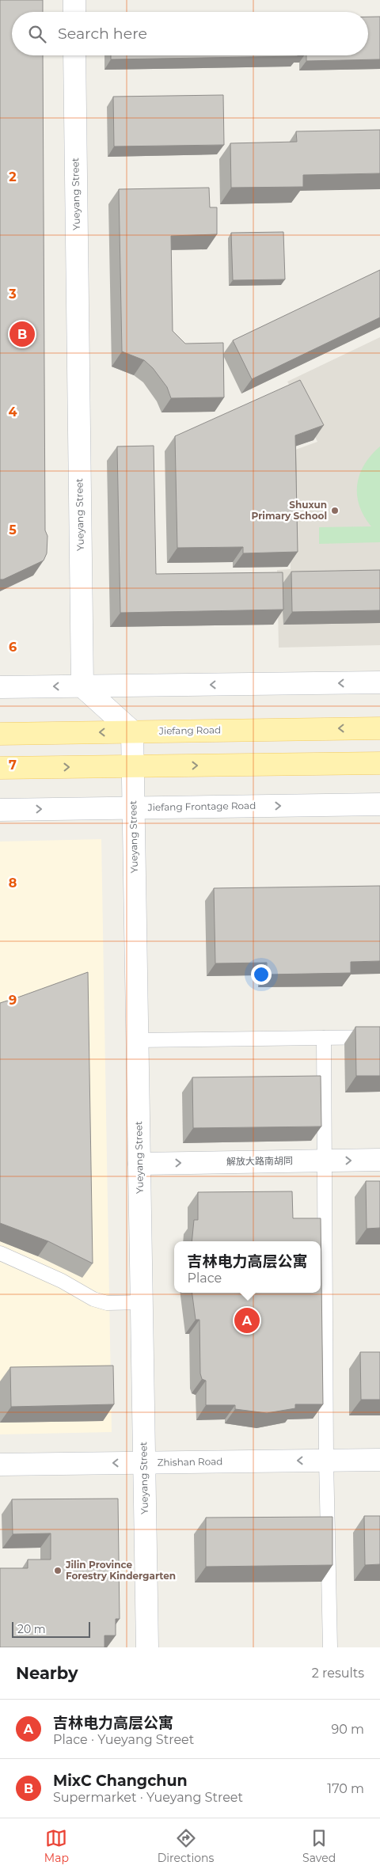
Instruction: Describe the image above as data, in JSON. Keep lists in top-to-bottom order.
{
  "streets": {
    "main road": ["Jiefang Road"],
    "street": [
      "Yueyang Street",
      "Jiefang Frontage Road",
      "解放大路南胡同",
      "Zhishan Road"
    ]
  },
  "crossings": [
    ["Yueyang Street", "Jiefang Road"],
    ["Yueyang Street", "Jiefang Frontage Road"],
    ["Yueyang Street", "解放大路南胡同"],
    ["Yueyang Street", "Zhishan Road"]
  ],
  "one_way": ["解放大路南胡同", "Zhishan Road"],
  "places": ["Shuxun Primary School", "Jilin Province Forestry Kindergarten"],
  "scale_bar": "20 m",
  "page": {
    "search": "Search here",
    "pins": ["B", "A"],
    "popup": ["吉林电力高层公寓", "Place"],
    "scale": "20 m",
    "heading": ["Nearby", "2 results"],
    "list": [
      {
        "mark": "A",
        "name": "吉林电力高层公寓",
        "note": "Place · Yueyang Street",
        "value": "90 m"
      },
      {
        "mark": "B",
        "name": "MixC Changchun",
        "note": "Supermarket · Yueyang Street",
        "value": "170 m"
      }
    ],
    "nav": ["Map", "Directions", "Saved"]
  },
  "grid": {
    "rows": [
      "2",
      "3",
      "4",
      "5",
      "6",
      "7",
      "8",
      "9"
    ]
  }
}
